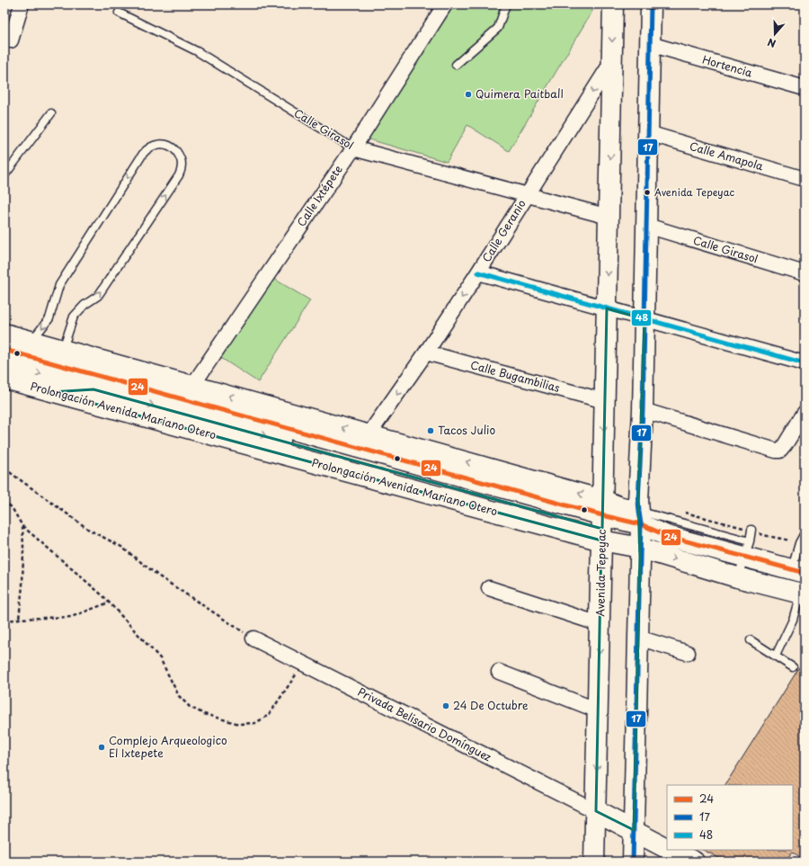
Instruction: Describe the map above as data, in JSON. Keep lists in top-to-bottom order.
{
  "streets": {
    "street": [
      "Hortencia",
      "Calle Girasol",
      "Calle Amapola",
      "Calle Ixtépete",
      "Calle Geranio",
      "Calle Bugambilias",
      "Prolongación Avenida Mariano Otero",
      "Avenida Tepeyac",
      "Privada Belisario Domínguez"
    ]
  },
  "crossings": [
    ["Calle Girasol", "Calle Ixtépete"],
    ["Calle Girasol", "Calle Geranio"],
    ["Calle Girasol", "Avenida Tepeyac"],
    ["Calle Ixtépete", "Prolongación Avenida Mariano Otero"],
    ["Calle Geranio", "Calle Bugambilias"],
    ["Calle Geranio", "Prolongación Avenida Mariano Otero"],
    ["Calle Geranio", "Avenida Tepeyac"],
    ["Calle Bugambilias", "Avenida Tepeyac"],
    ["Prolongación Avenida Mariano Otero", "Avenida Tepeyac"],
    ["Avenida Tepeyac", "Privada Belisario Domínguez"]
  ],
  "one_way": ["Calle Geranio"],
  "places": [
    "Quimera Paitball",
    "Avenida Tepeyac",
    "Tacos Julio",
    "24 De Octubre",
    "Complejo Arqueologico El Ixtepete"
  ],
  "lines": ["transit line 17", "transit line 48", "transit line 24"],
  "legend": ["24", "17", "48"],
  "north": "bottom"
}
